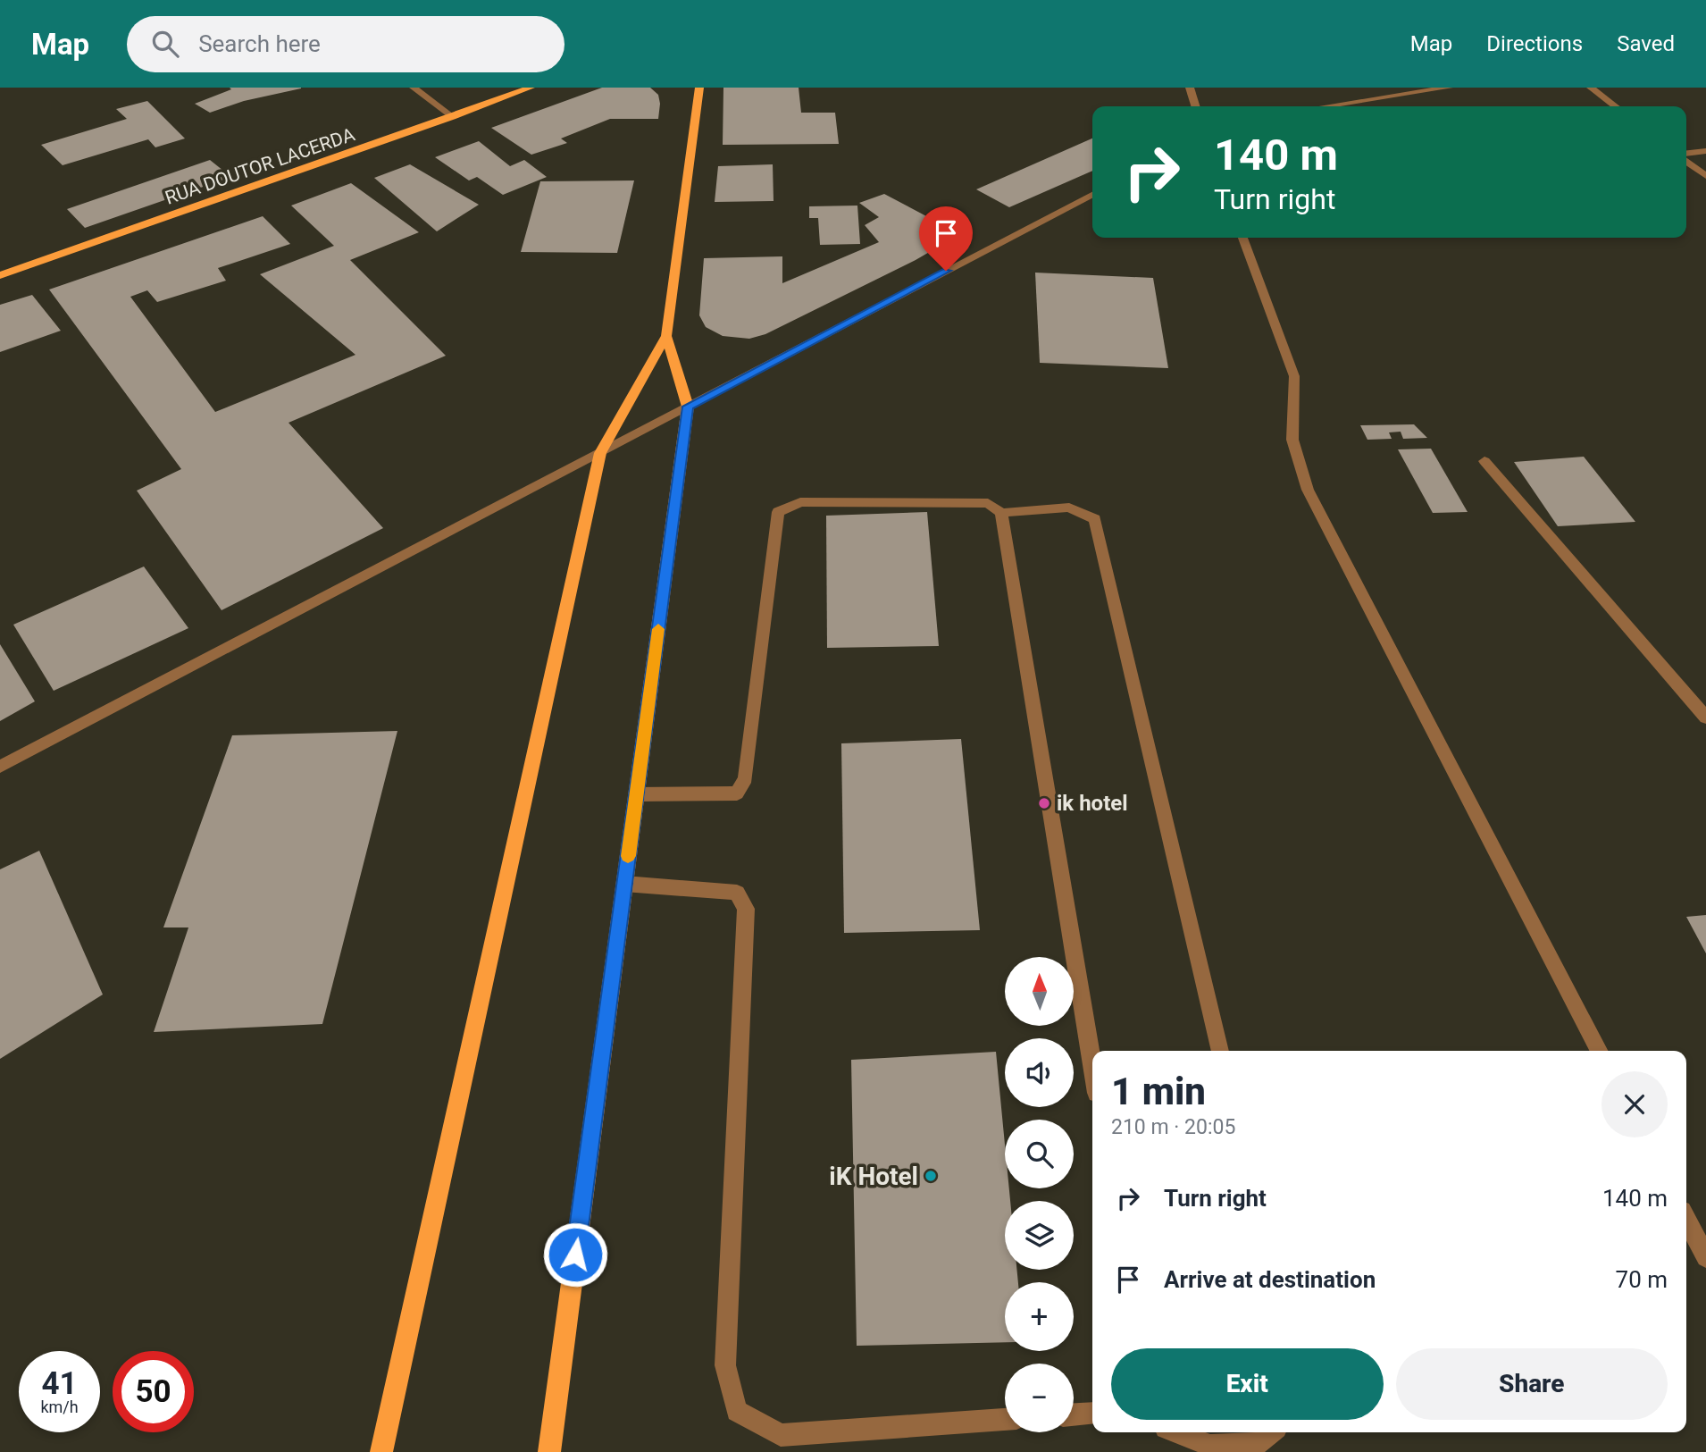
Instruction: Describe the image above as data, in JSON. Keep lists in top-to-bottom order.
{
  "streets": {
    "main road": ["RUA DOUTOR LACERDA"]
  },
  "places": ["ik hotel", "iK Hotel"],
  "north": "top",
  "page": {
    "header": "Map",
    "search": "Search here",
    "nav": ["Map", "Directions", "Saved"],
    "turn": ["140 m", "Turn right"],
    "map_buttons": ["+", "−"],
    "heading": ["1 min", "210 m · 20:05"],
    "list": [
      {
        "name": "Turn right",
        "value": "140 m"
      },
      {
        "name": "Arrive at destination",
        "value": "70 m"
      }
    ],
    "buttons": ["Exit", "Share"],
    "speed": "41 km/h",
    "limit": "50"
  }
}
